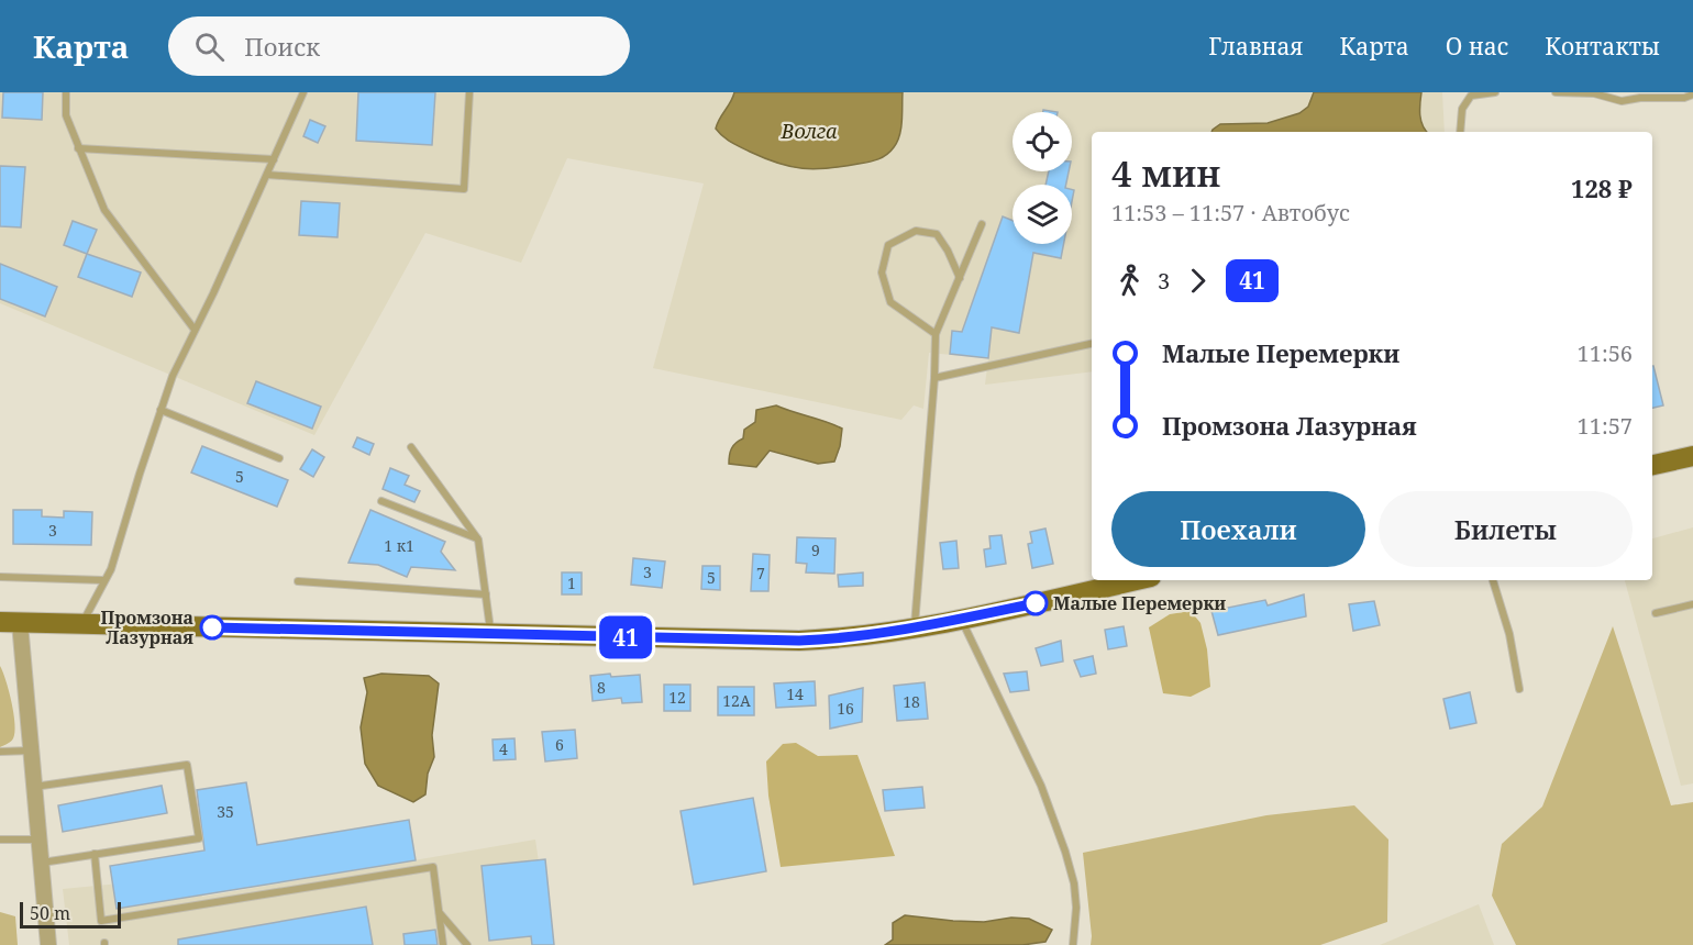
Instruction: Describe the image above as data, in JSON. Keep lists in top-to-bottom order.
{
  "water": ["Волга"],
  "places": ["Малые Перемерки", "Промзона Лазурная"],
  "lines": ["bus line 41"],
  "house_numbers": [
    "5",
    "3",
    "1 к1",
    "9",
    "3",
    "7",
    "5",
    "1",
    "8",
    "14",
    "12",
    "12А",
    "18",
    "16",
    "6",
    "4",
    "35"
  ],
  "scale_bar": "50 m",
  "page": {
    "header": "Карта",
    "search": "Поиск",
    "nav": [
      "Главная",
      "Карта",
      "О нас",
      "Контакты"
    ],
    "on_map": "41",
    "heading": ["4 мин", "11:53 – 11:57 · Автобус", "128 ₽"],
    "legs": ["3", "41"],
    "list": [
      {
        "name": "Малые Перемерки",
        "value": "11:56"
      },
      {
        "name": "Промзона Лазурная",
        "value": "11:57"
      }
    ],
    "buttons": ["Поехали", "Билеты"],
    "scale": "50 m"
  }
}
